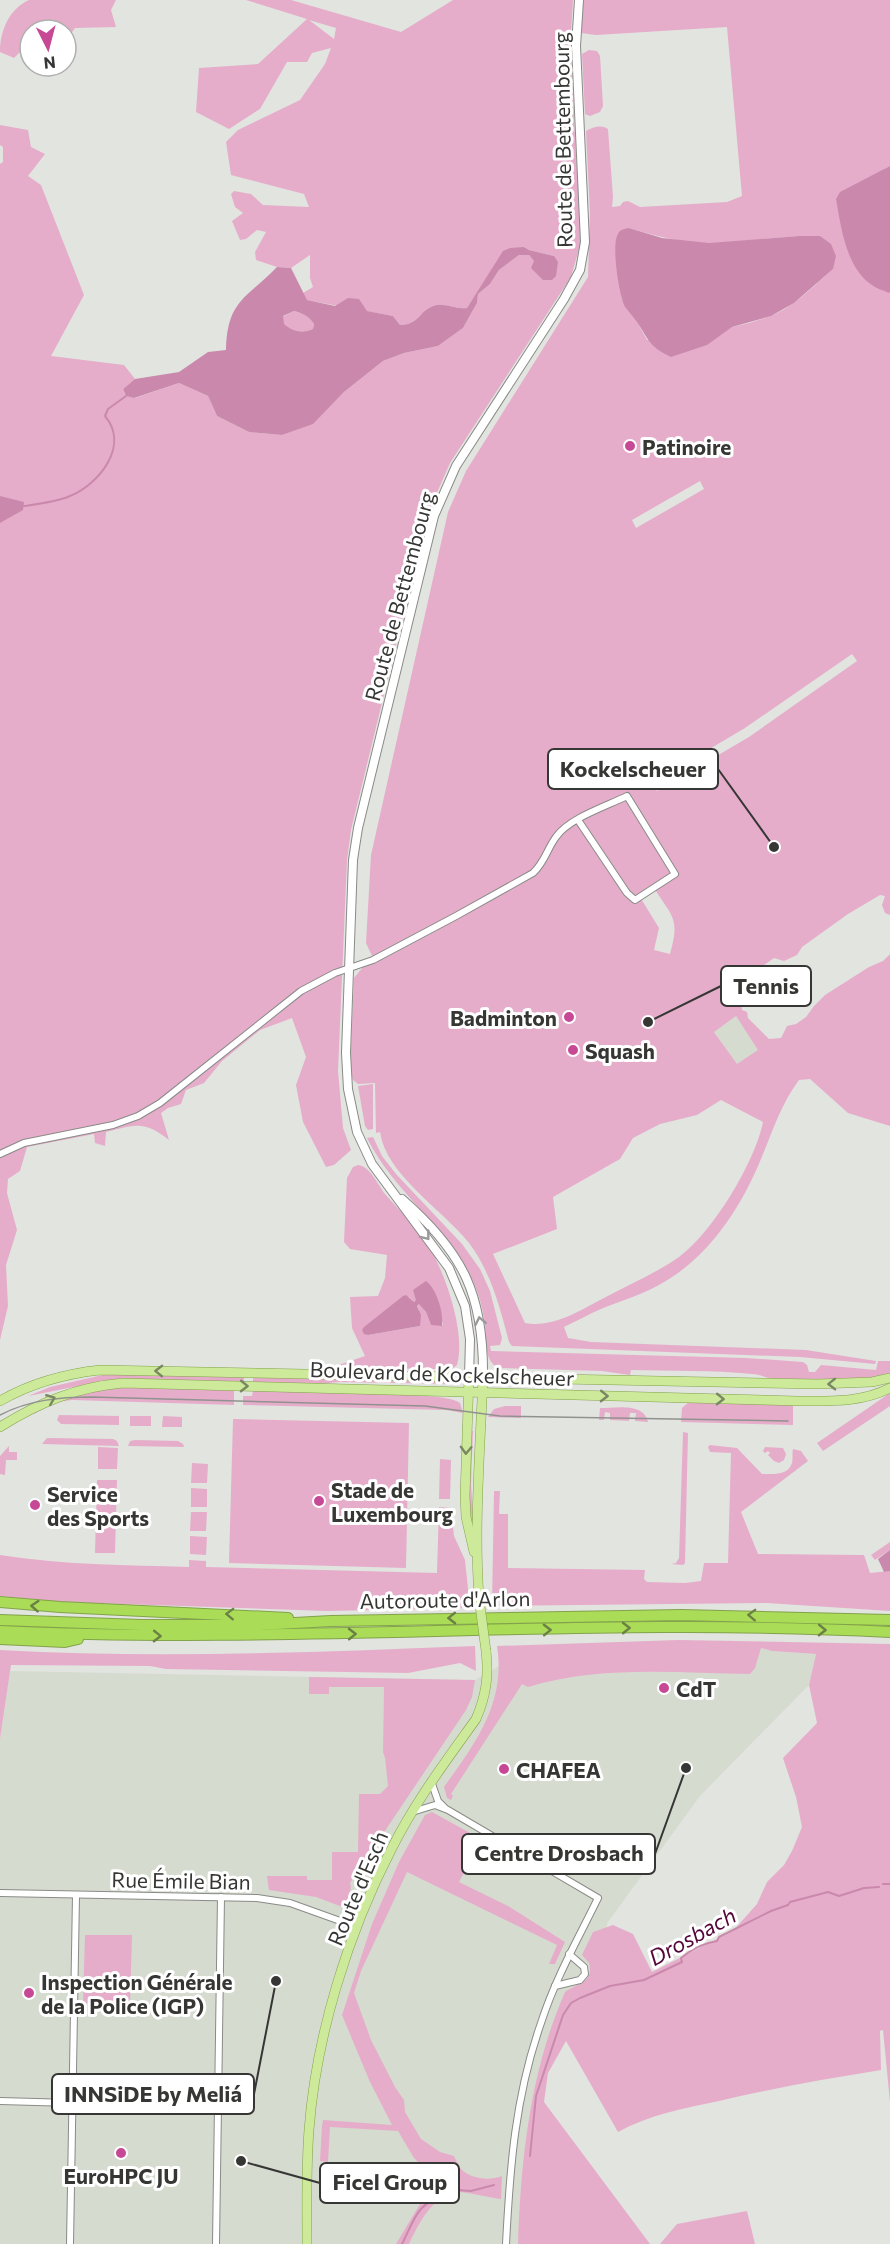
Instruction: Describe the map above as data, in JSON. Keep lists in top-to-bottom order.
{
  "streets": {
    "highway": ["Autoroute d'Arlon"],
    "main road": ["Route de Bettembourg", "Boulevard de Kockelscheuer", "Route d'Esch"],
    "street": ["Rue Émile Bian"]
  },
  "crossings": [
    ["Route de Bettembourg", "Boulevard de Kockelscheuer"],
    ["Route de Bettembourg", "Route d'Esch"],
    ["Boulevard de Kockelscheuer", "Route d'Esch"],
    ["Rue Émile Bian", "Route d'Esch"]
  ],
  "water": ["Drosbach"],
  "places": [
    "Patinoire",
    "Kockelscheuer",
    "Badminton",
    "Tennis",
    "Squash",
    "Stade de Luxembourg",
    "Service des Sports",
    "CdT",
    "Centre Drosbach",
    "CHAFEA",
    "INNSiDE by Meliá",
    "Inspection Générale de la Police (IGP)",
    "EuroHPC JU",
    "Ficel Group"
  ],
  "north": "bottom"
}
